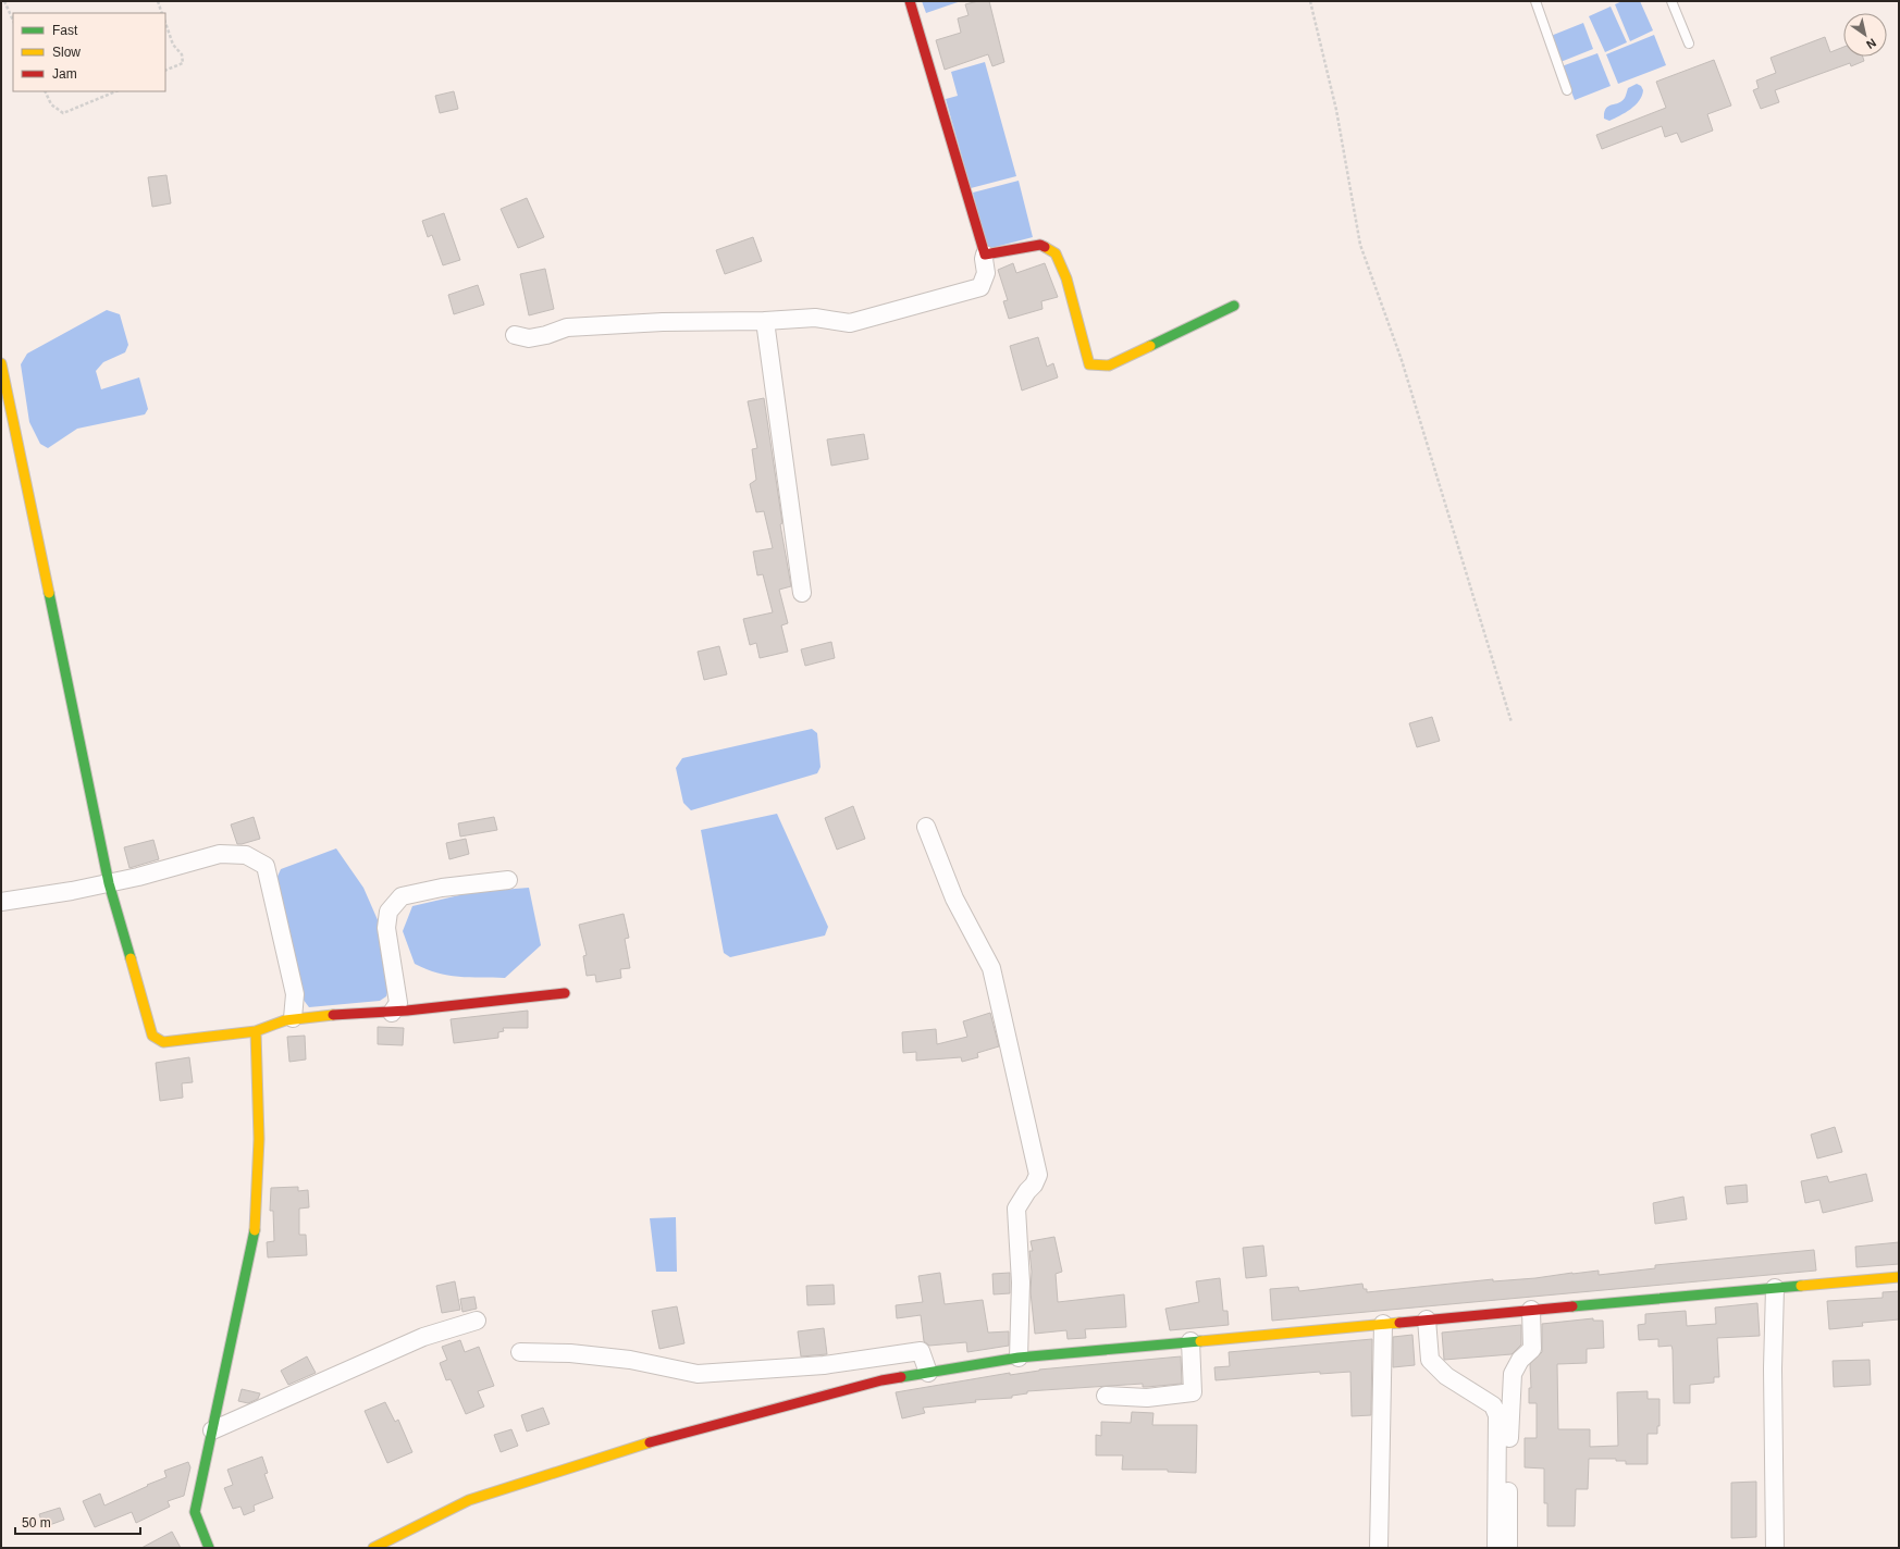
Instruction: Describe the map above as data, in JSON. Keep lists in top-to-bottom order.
{
  "legend": ["Fast", "Slow", "Jam"],
  "scale_bar": "50 m",
  "north": "bottom right"
}
